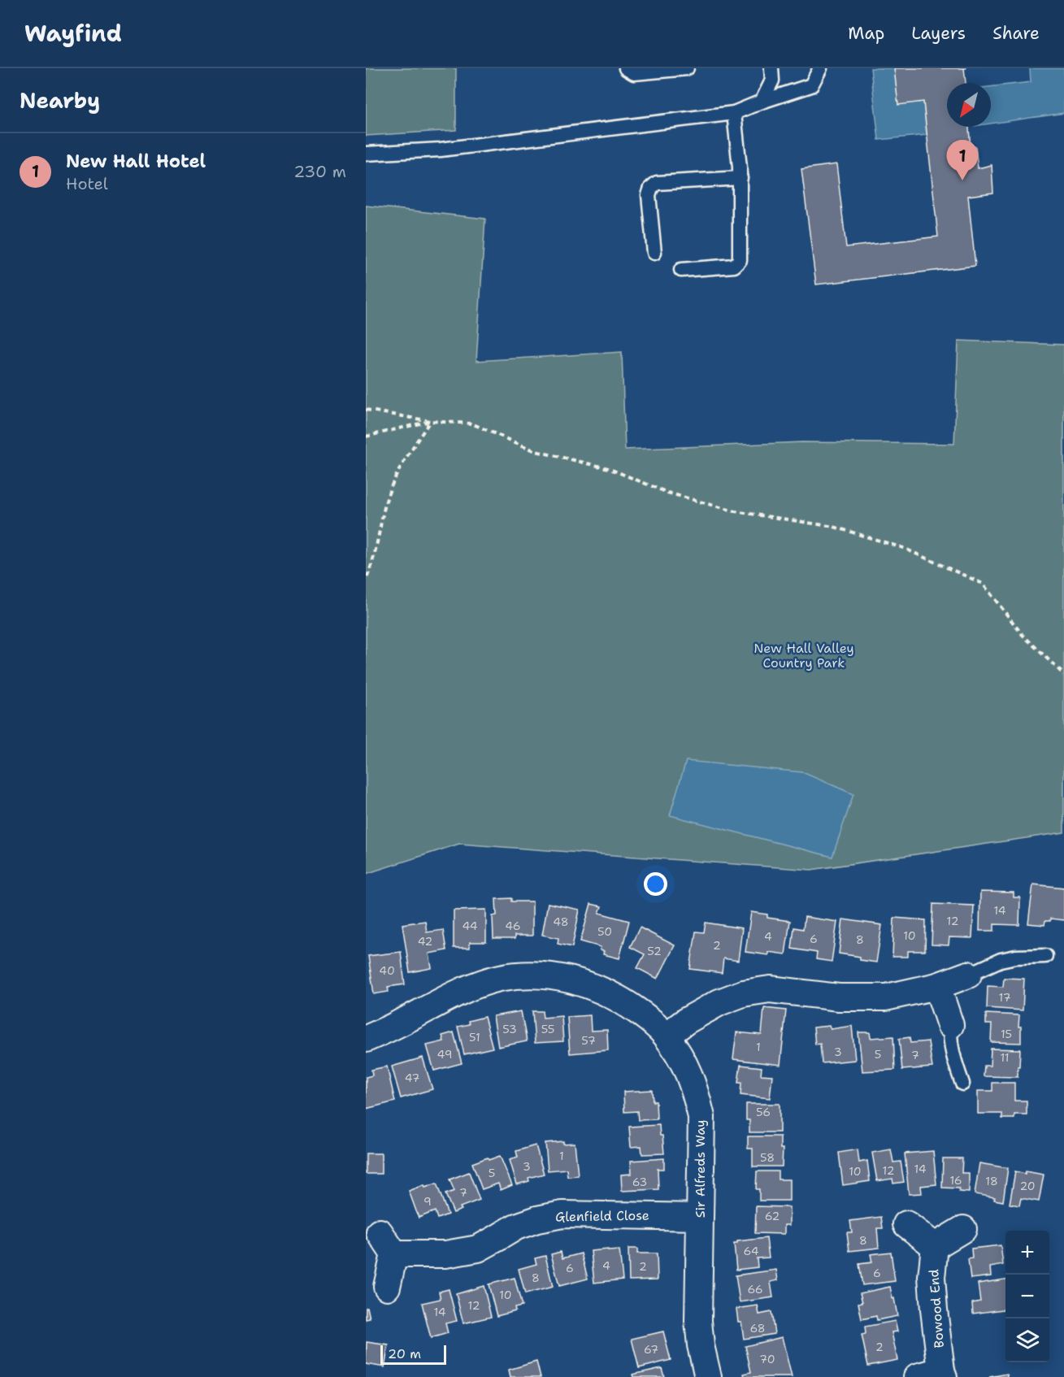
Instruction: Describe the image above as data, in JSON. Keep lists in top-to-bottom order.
{
  "streets": {
    "street": ["Sir Alfreds Way", "Glenfield Close", "Bowood End"]
  },
  "crossings": [
    ["Sir Alfreds Way", "Glenfield Close"]
  ],
  "parks": ["New Hall Valley Country Park"],
  "house_numbers": [
    "14",
    "12",
    "48",
    "44",
    "46",
    "50",
    "10",
    "4",
    "6",
    "8",
    "42",
    "2",
    "52",
    "40",
    "17",
    "53",
    "55",
    "15",
    "51",
    "57",
    "1",
    "3",
    "49",
    "5",
    "7",
    "11",
    "47",
    "56",
    "1",
    "58",
    "3",
    "14",
    "12",
    "10",
    "5",
    "16",
    "18",
    "63",
    "20",
    "7",
    "9",
    "62",
    "8",
    "64",
    "4",
    "2",
    "6",
    "6",
    "8",
    "66",
    "10",
    "12",
    "14",
    "68",
    "2",
    "67",
    "70"
  ],
  "scale_bar": "20 m",
  "north": "bottom left",
  "page": {
    "header": "Wayfind",
    "nav": ["Map", "Layers", "Share"],
    "heading": "Nearby",
    "list": [
      {
        "mark": "1",
        "name": "New Hall Hotel",
        "note": "Hotel",
        "value": "230 m"
      }
    ],
    "pins": "1",
    "map_buttons": ["+", "−"],
    "scale": "20 m"
  }
}
